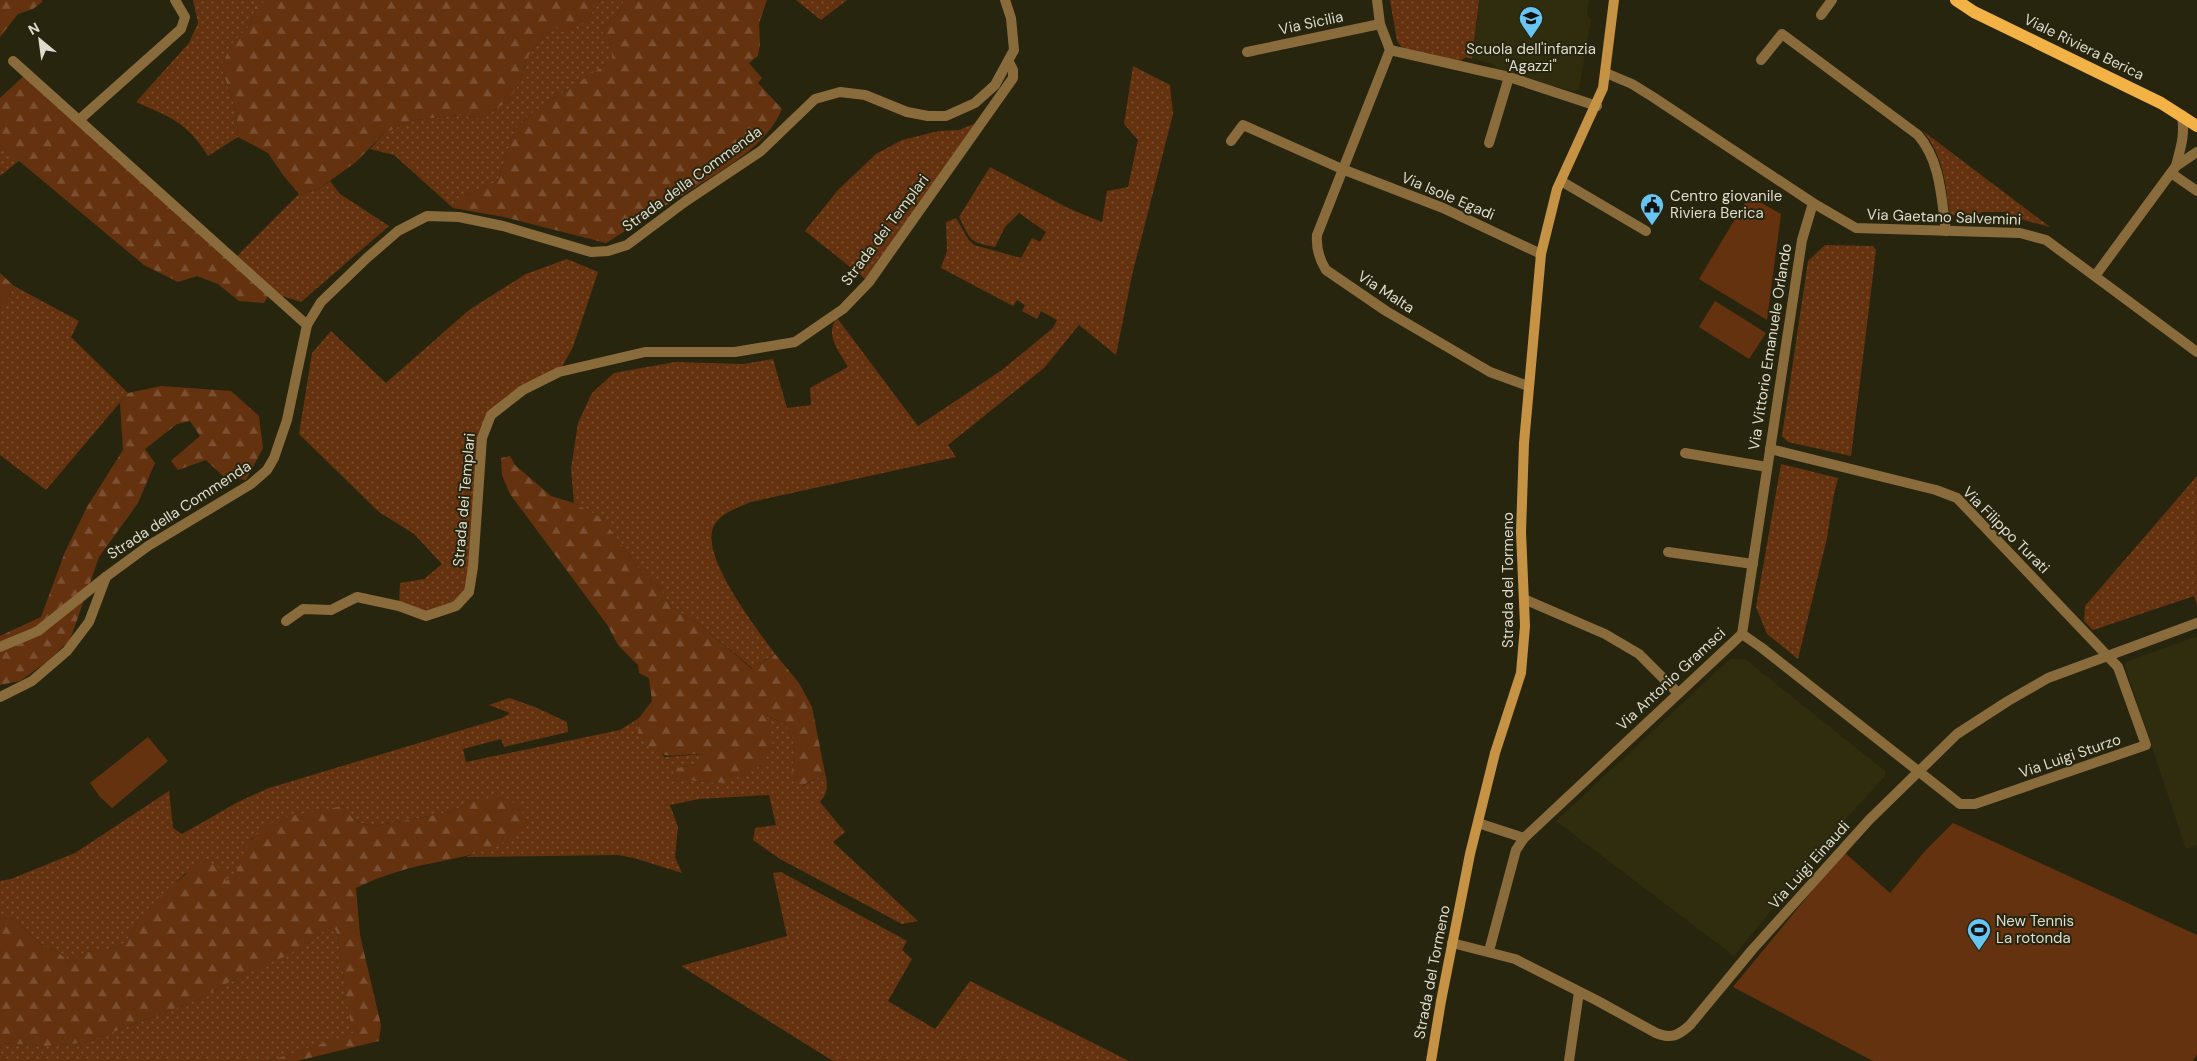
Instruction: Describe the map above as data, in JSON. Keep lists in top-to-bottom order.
{
  "streets": {
    "main road": ["Viale Riviera Berica"],
    "street": [
      "Via Sicilia",
      "Strada della Commenda",
      "Via Isole Egadi",
      "Via Gaetano Salvemini",
      "Strada dei Templari",
      "Via Malta",
      "Via Vittorio Emanuele Orlando",
      "Via Filippo Turati",
      "Strada del Tormeno",
      "Via Antonio Gramsci",
      "Via Luigi Sturzo",
      "Via Luigi Einaudi"
    ]
  },
  "crossings": [
    ["Strada della Commenda", "Strada dei Templari"],
    ["Via Isole Egadi", "Via Malta"],
    ["Via Isole Egadi", "Strada del Tormeno"],
    ["Via Gaetano Salvemini", "Via Vittorio Emanuele Orlando"],
    ["Via Gaetano Salvemini", "Strada del Tormeno"],
    ["Via Malta", "Strada del Tormeno"],
    ["Via Vittorio Emanuele Orlando", "Via Filippo Turati"],
    ["Via Vittorio Emanuele Orlando", "Via Antonio Gramsci"],
    ["Via Filippo Turati", "Via Luigi Sturzo"],
    ["Via Filippo Turati", "Via Luigi Einaudi"],
    ["Strada del Tormeno", "Via Luigi Einaudi"],
    ["Via Antonio Gramsci", "Via Luigi Sturzo"],
    ["Via Antonio Gramsci", "Via Luigi Einaudi"],
    ["Via Luigi Sturzo", "Via Luigi Einaudi"]
  ],
  "places": {
    "school or university": ["Scuola dell'infanzia \"Agazzi\""],
    "public building": ["Centro giovanile Riviera Berica"],
    "sports": ["New Tennis La rotonda"]
  },
  "north": "top left"
}
